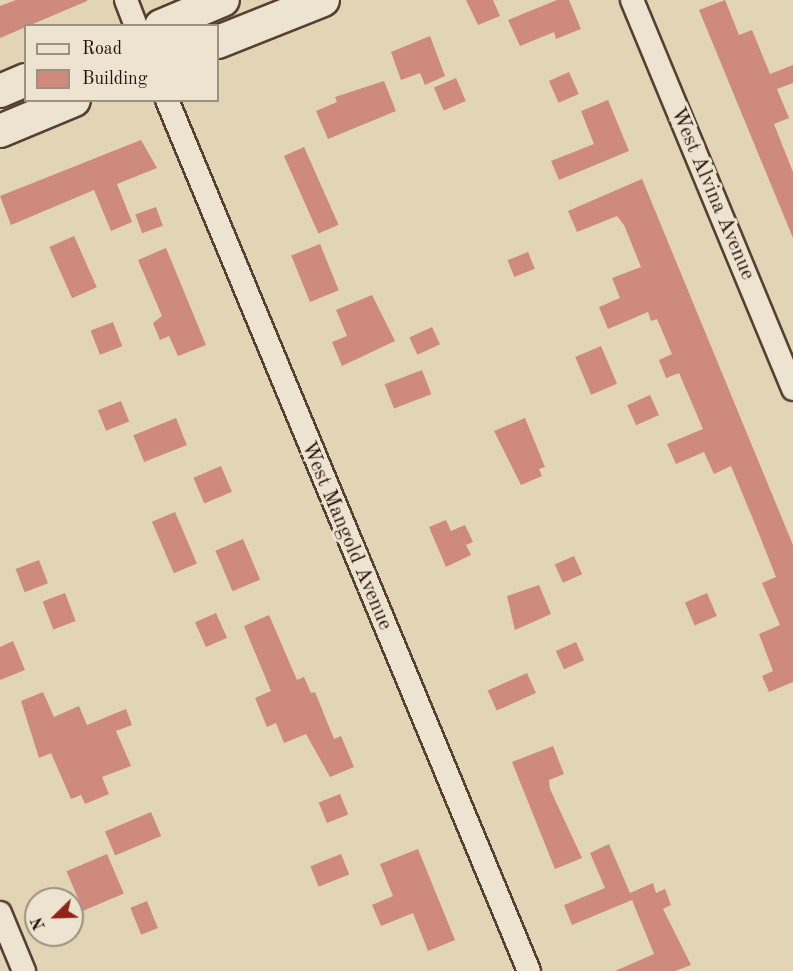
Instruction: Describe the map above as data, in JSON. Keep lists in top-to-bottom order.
{
  "streets": {
    "street": ["West Alvina Avenue", "West Mangold Avenue"]
  },
  "legend": ["Road", "Building"],
  "north": "bottom left"
}
